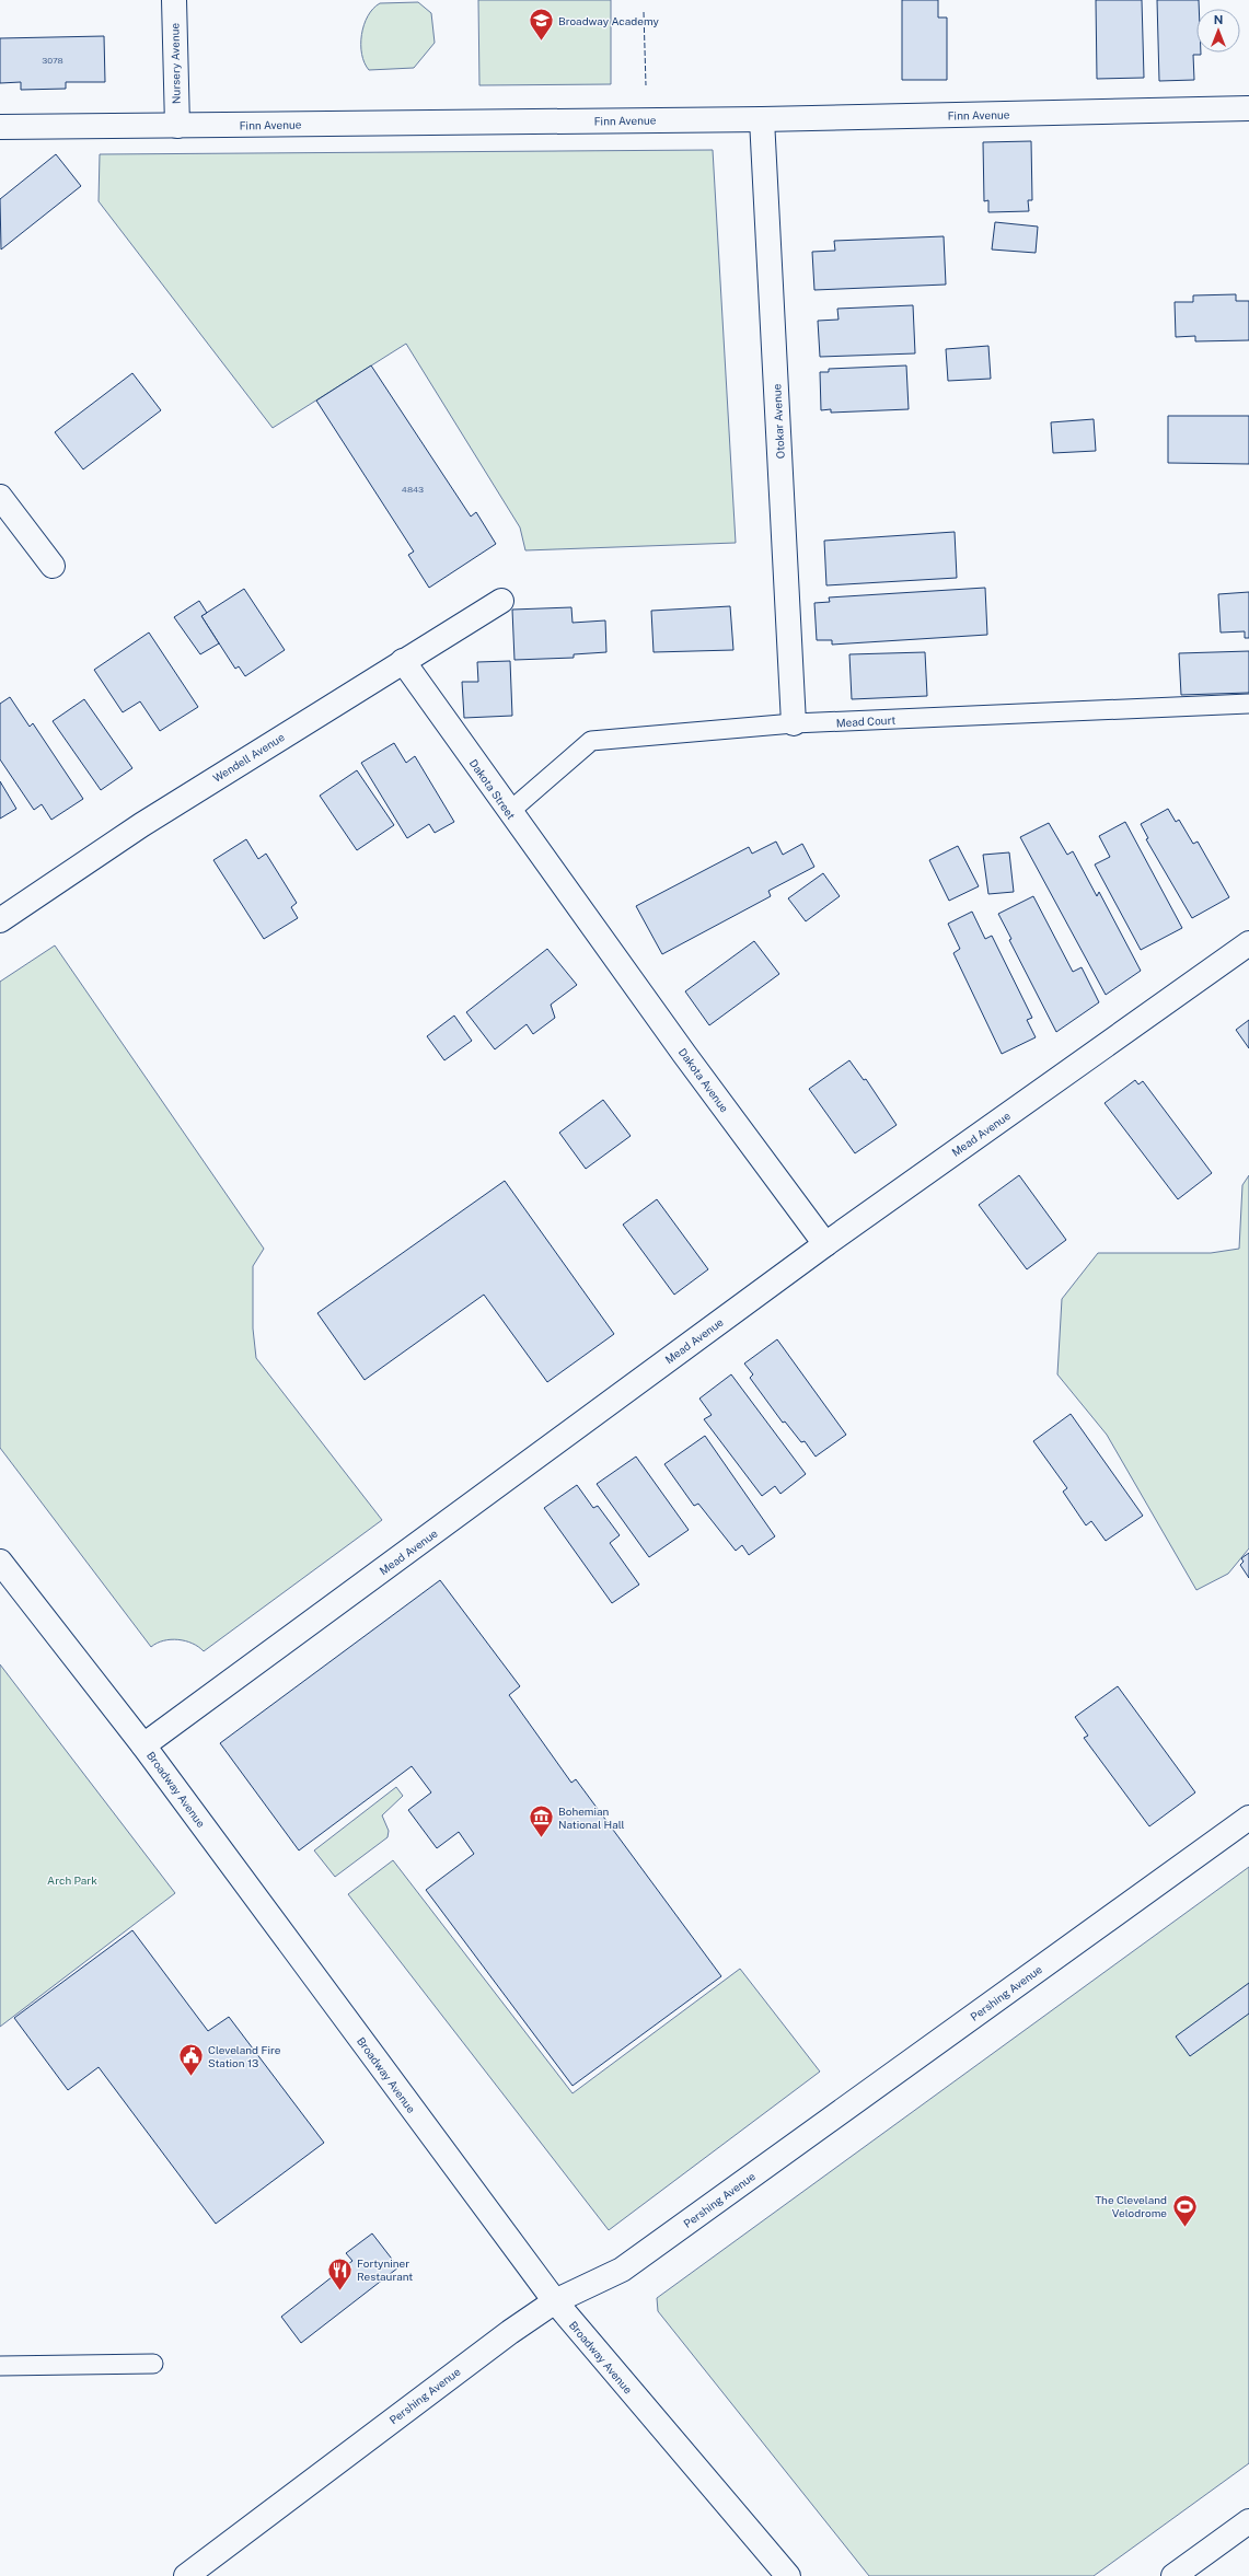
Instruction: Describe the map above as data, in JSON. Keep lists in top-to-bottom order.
{
  "streets": {
    "street": [
      "Nursery Avenue",
      "Finn Avenue",
      "Otokar Avenue",
      "Wendell Avenue",
      "Dakota Street",
      "Dakota Avenue",
      "Mead Avenue",
      "Broadway Avenue",
      "Pershing Avenue"
    ],
    "lane": ["Mead Court"]
  },
  "crossings": [
    ["Nursery Avenue", "Finn Avenue"],
    ["Finn Avenue", "Otokar Avenue"],
    ["Otokar Avenue", "Mead Court"],
    ["Mead Court", "Dakota Street"],
    ["Wendell Avenue", "Dakota Street"],
    ["Dakota Street", "Dakota Avenue"],
    ["Dakota Avenue", "Mead Avenue"],
    ["Mead Avenue", "Broadway Avenue"],
    ["Broadway Avenue", "Pershing Avenue"]
  ],
  "parks": ["Arch Park"],
  "places": {
    "school or university": ["Broadway Academy"],
    "museum": ["Bohemian National Hall"],
    "public building": ["Cleveland Fire Station 13"],
    "sports": ["The Cleveland Velodrome"],
    "restaurant": ["Fortyniner Restaurant"]
  },
  "house_numbers": ["3078", "4843"],
  "north": "top"
}
